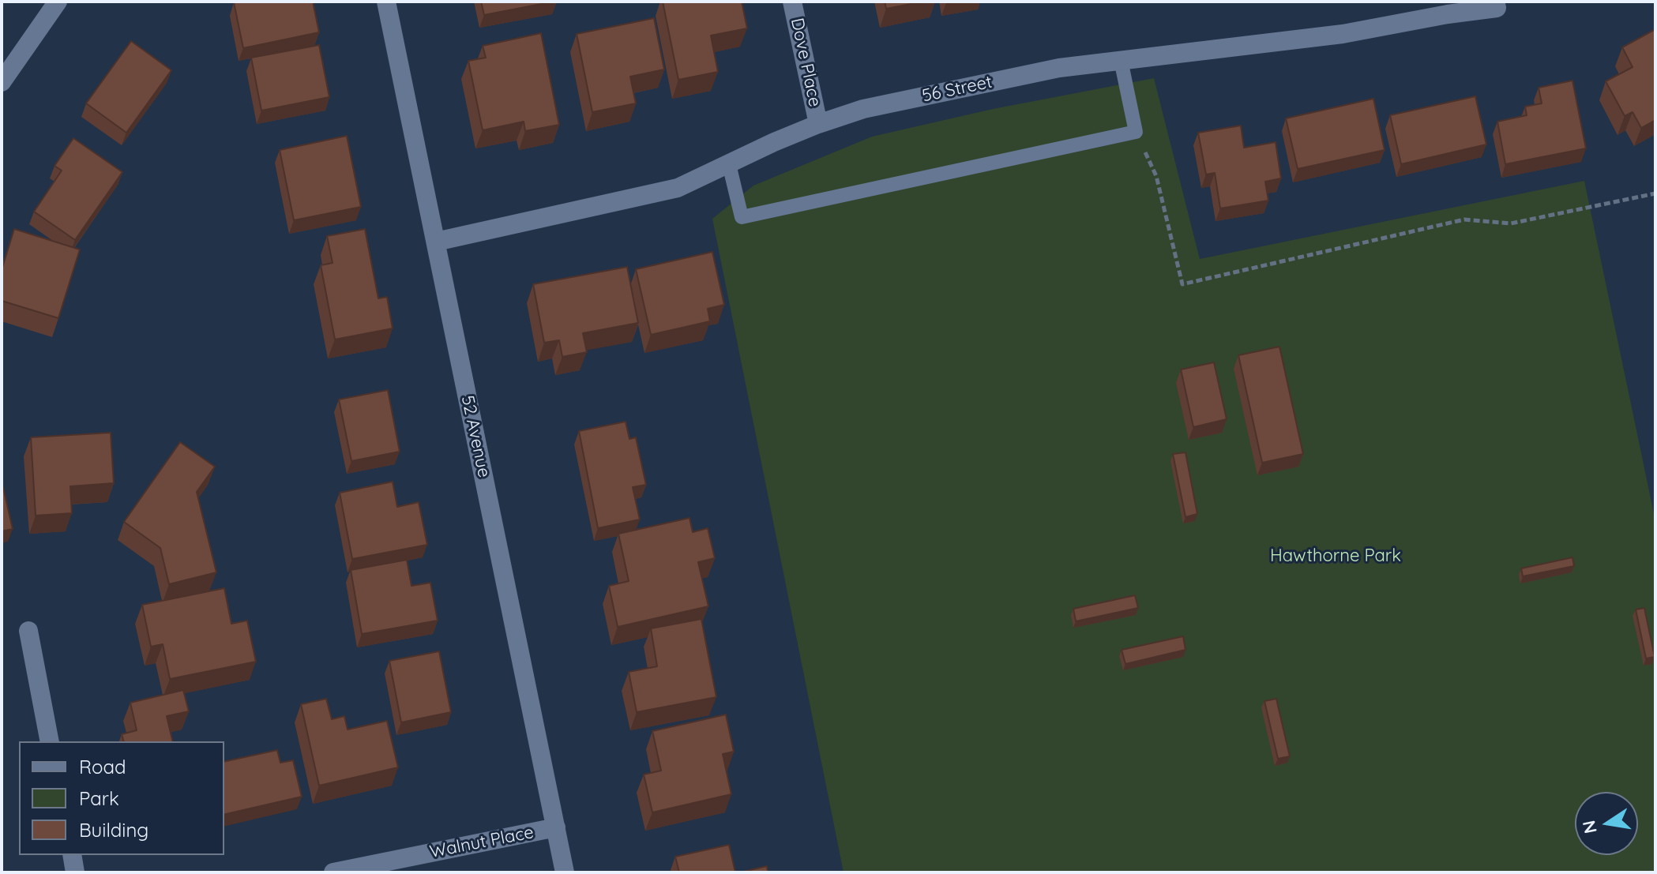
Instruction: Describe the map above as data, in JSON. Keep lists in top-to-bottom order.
{
  "streets": {
    "street": [
      "Dove Place",
      "56 Street",
      "52 Avenue",
      "Walnut Place"
    ]
  },
  "crossings": [
    ["Dove Place", "56 Street"],
    ["56 Street", "52 Avenue"],
    ["52 Avenue", "Walnut Place"]
  ],
  "parks": ["Hawthorne Park"],
  "legend": ["Road", "Park", "Building"],
  "north": "left"
}
